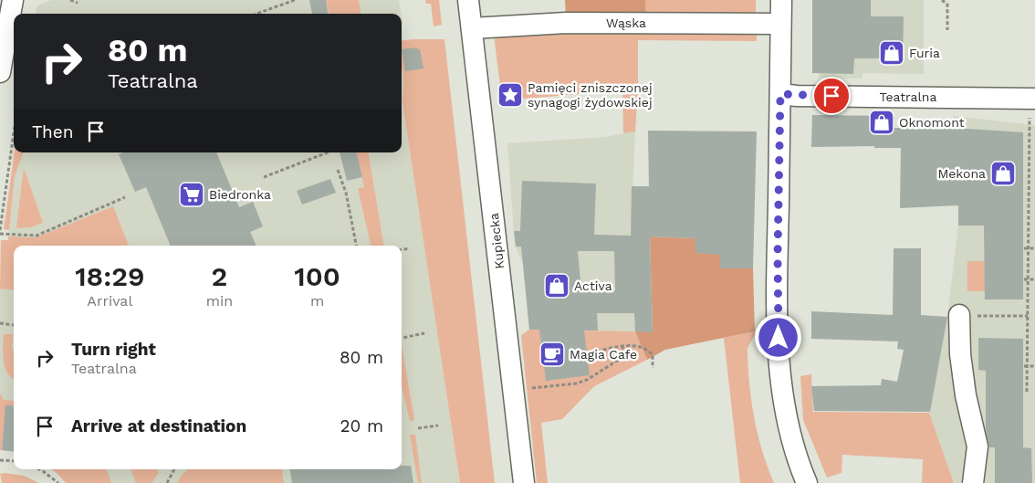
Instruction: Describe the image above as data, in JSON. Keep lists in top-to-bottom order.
{
  "streets": {
    "street": ["Wąska", "Teatralna", "Kupiecka"]
  },
  "crossings": [
    ["Wąska", "Kupiecka"]
  ],
  "places": {
    "shop": [
      "Furia",
      "Oknomont",
      "Mekona",
      "Activa"
    ],
    "place": ["Pamięci zniszczonej synagogi żydowskiej"],
    "supermarket": ["Biedronka"],
    "cafe": ["Magia Cafe"]
  },
  "page": {
    "turn": ["80 m", "Teatralna"],
    "then": "Then",
    "eta": [
      "18:29",
      "Arrival",
      "2",
      "min",
      "100",
      "m"
    ],
    "list": [
      {
        "name": "Turn right",
        "note": "Teatralna",
        "value": "80 m"
      },
      {
        "name": "Arrive at destination",
        "value": "20 m"
      }
    ]
  }
}
